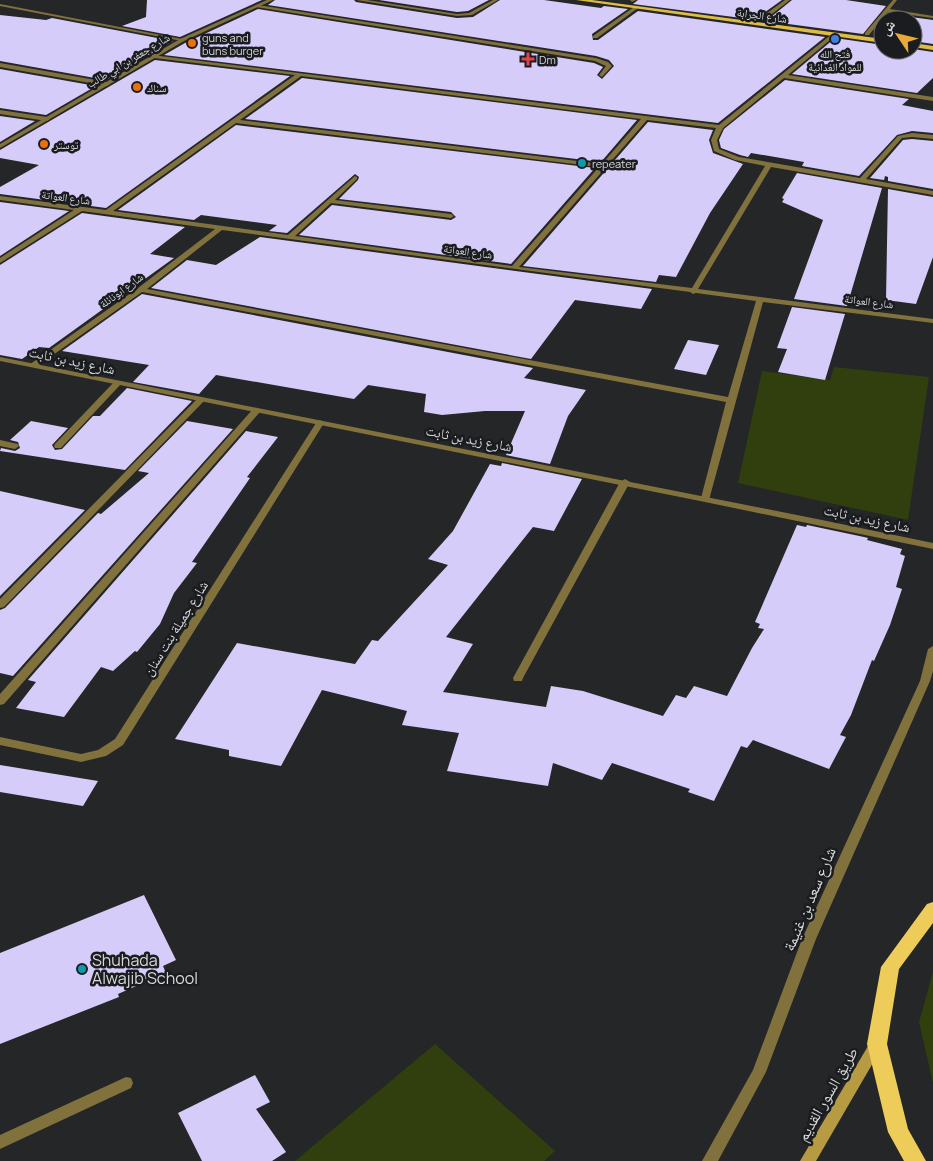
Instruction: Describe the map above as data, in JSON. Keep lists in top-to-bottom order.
{
  "streets": {
    "main road": ["شارع الجرابة", "طريق السور القديم"],
    "street": [
      "شارع جعفر بن ابي طالب",
      "شارع العواتة",
      "شارع ابونائلة",
      "شارع زيد بن ثابت",
      "شارع جميلة بنت سنان",
      "شارع سعد بن غنيمة"
    ]
  },
  "crossings": [
    ["شارع العواتة", "شارع ابونائلة"],
    ["شارع ابونائلة", "شارع زيد بن ثابت"],
    ["شارع زيد بن ثابت", "شارع جميلة بنت سنان"]
  ],
  "places": {
    "other": [
      "فتح الله للمواد الغدائية",
      "guns and buns burger",
      "سناك",
      "توستر",
      "repeater",
      "Shuhada Alwajib School"
    ],
    "health": ["Dm"]
  },
  "north": "top left"
}
